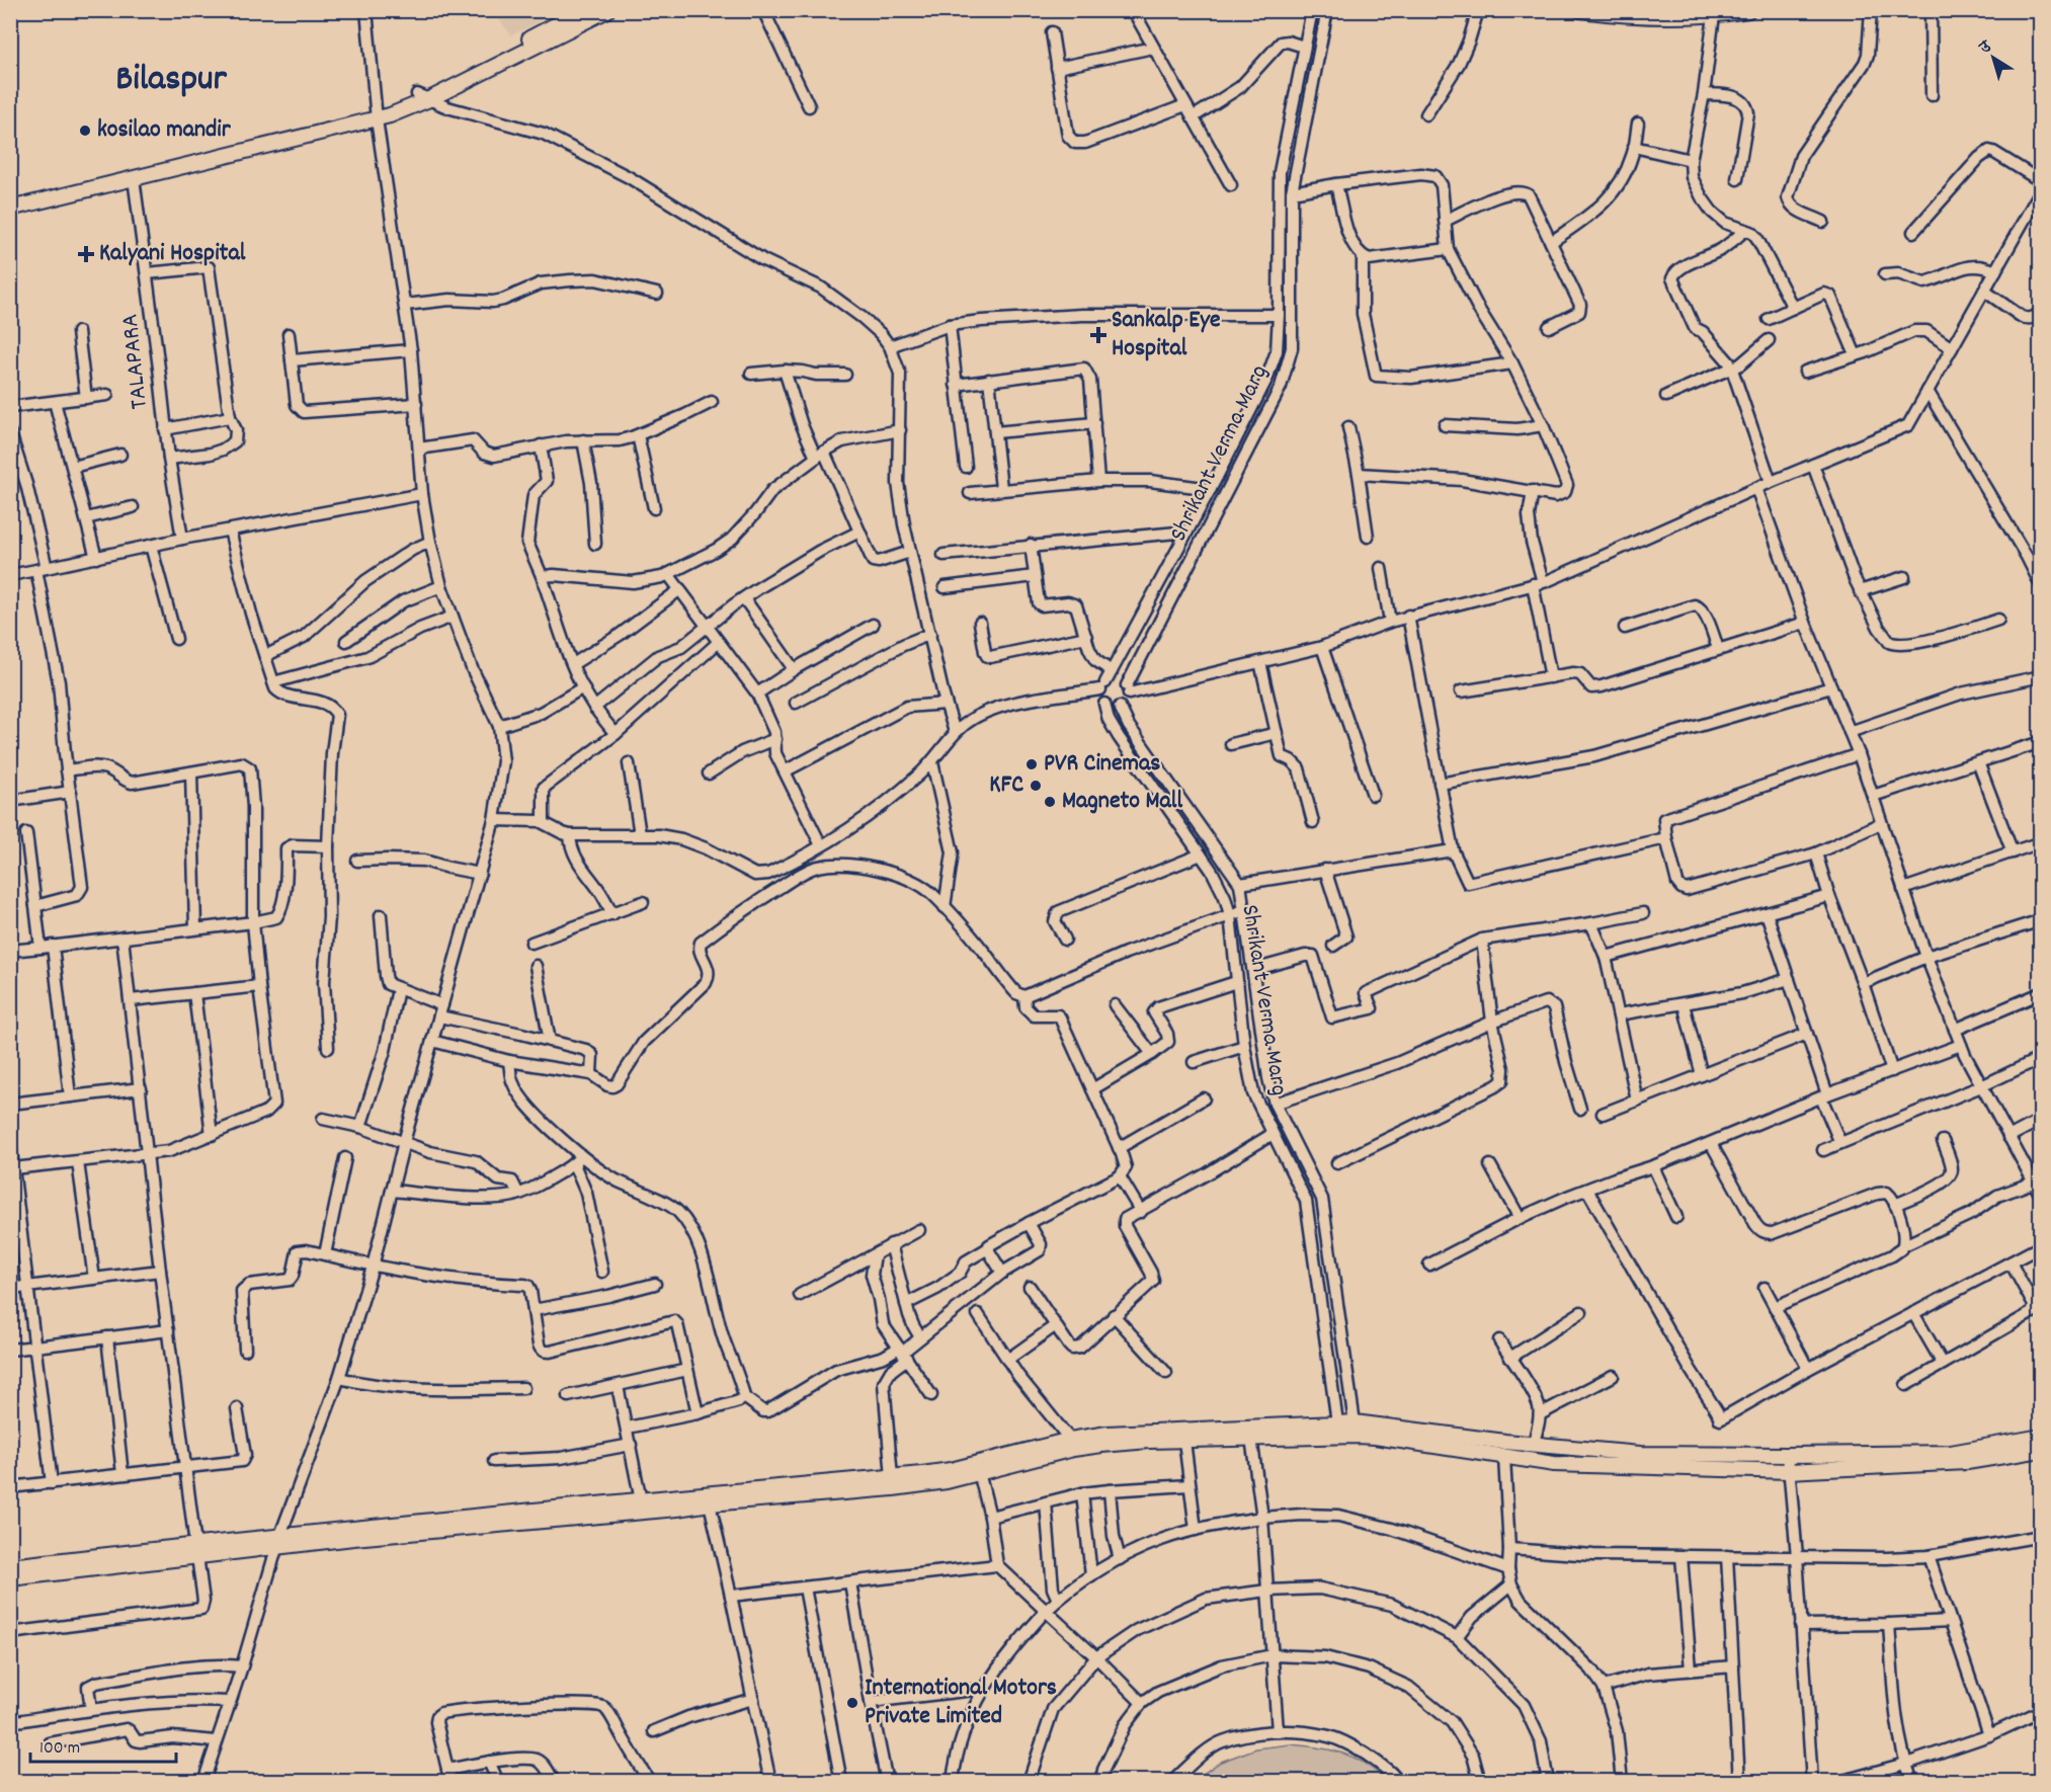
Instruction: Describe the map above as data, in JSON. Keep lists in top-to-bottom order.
{
  "streets": {
    "street": ["TALAPARA", "Shrikant Verma Marg"]
  },
  "districts": ["Bilaspur"],
  "places": {
    "other": [
      "kosilao mandir",
      "PVR Cinemas",
      "KFC",
      "Magneto Mall",
      "International Motors Private Limited"
    ],
    "health": ["Kalyani Hospital", "Sankalp Eye Hospital"]
  },
  "scale_bar": "100 m",
  "north": "top left"
}
